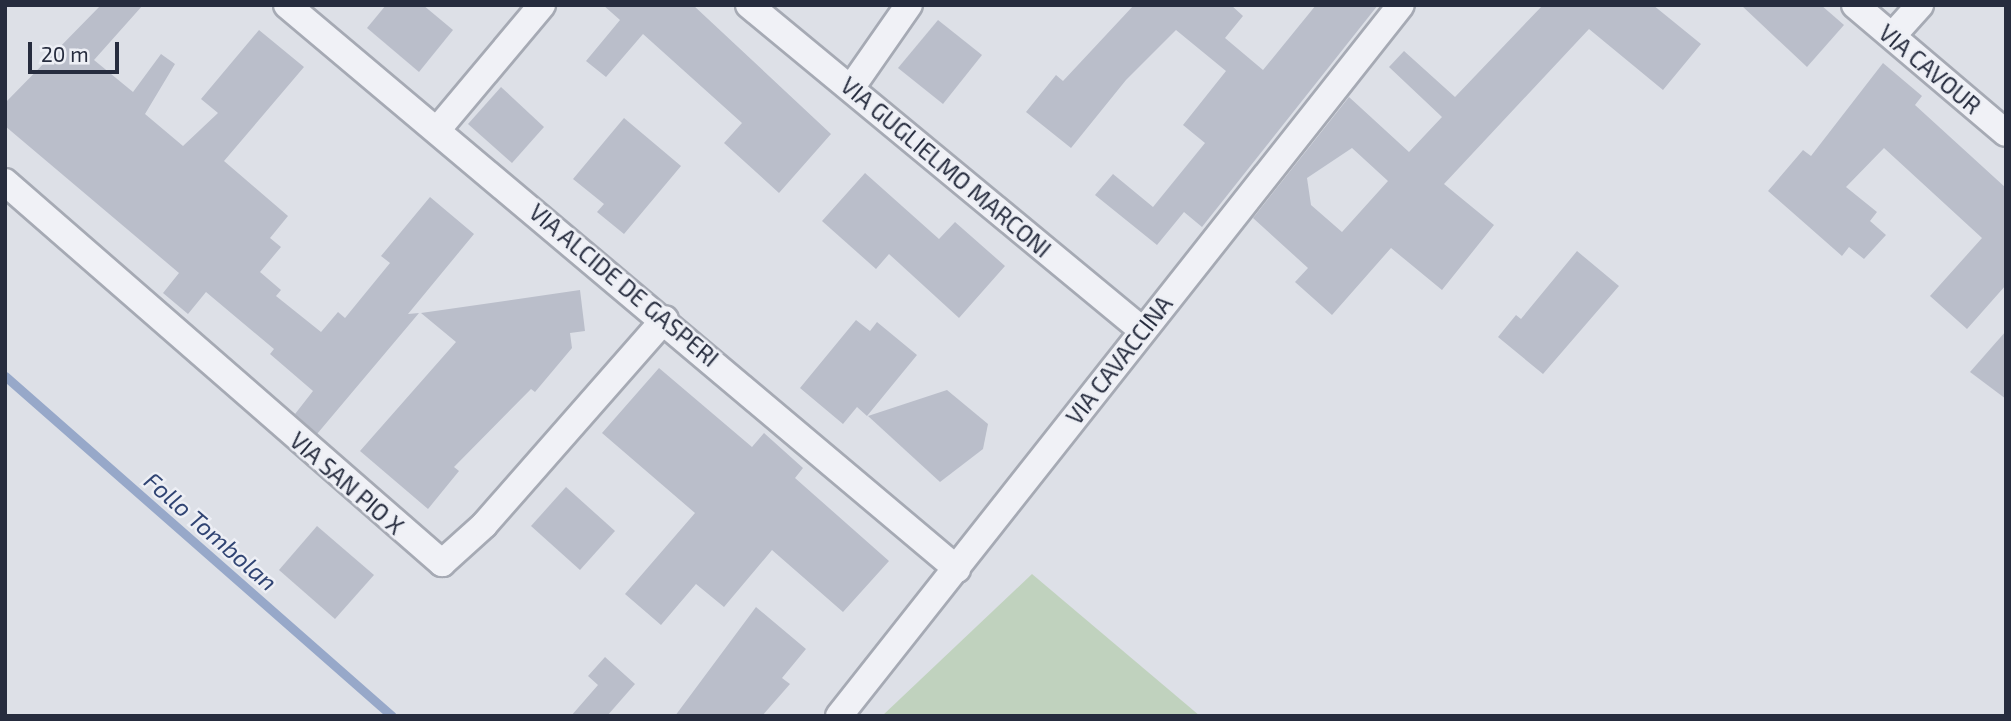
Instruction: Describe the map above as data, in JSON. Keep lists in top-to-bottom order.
{
  "streets": {
    "street": [
      "VIA CAVOUR",
      "VIA GUGLIELMO MARCONI",
      "VIA ALCIDE DE GASPERI",
      "VIA CAVACCINA",
      "VIA SAN PIO X"
    ]
  },
  "crossings": [
    ["VIA GUGLIELMO MARCONI", "VIA CAVACCINA"],
    ["VIA ALCIDE DE GASPERI", "VIA CAVACCINA"],
    ["VIA ALCIDE DE GASPERI", "VIA SAN PIO X"]
  ],
  "water": ["Follo Tombolan"],
  "scale_bar": "20 m"
}
